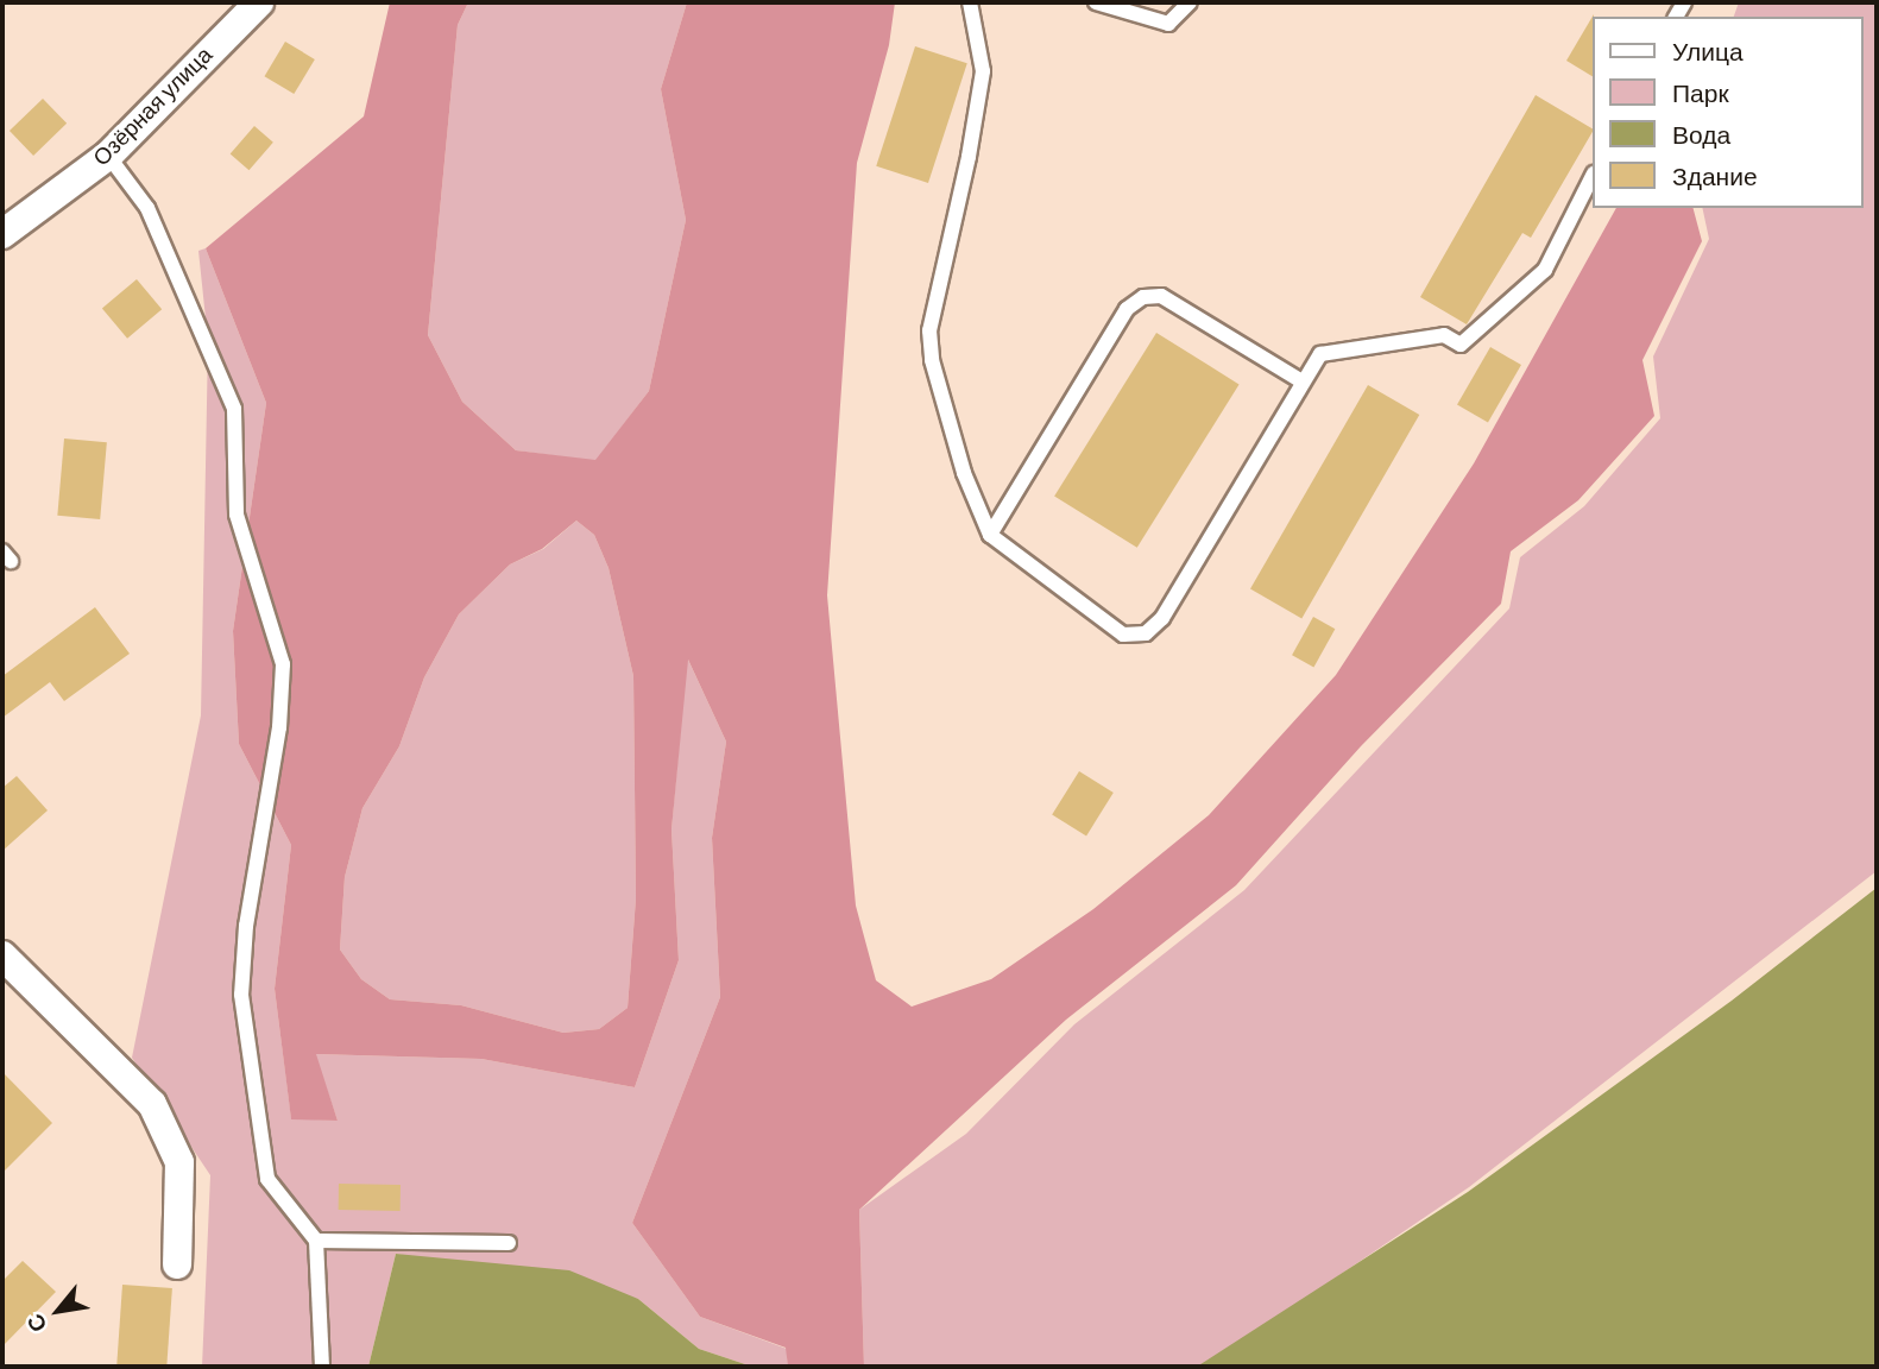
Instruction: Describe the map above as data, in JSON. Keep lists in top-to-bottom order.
{
  "streets": {
    "street": ["Озёрная улица"]
  },
  "legend": [
    "Улица",
    "Парк",
    "Вода",
    "Здание"
  ],
  "north": "bottom left"
}
